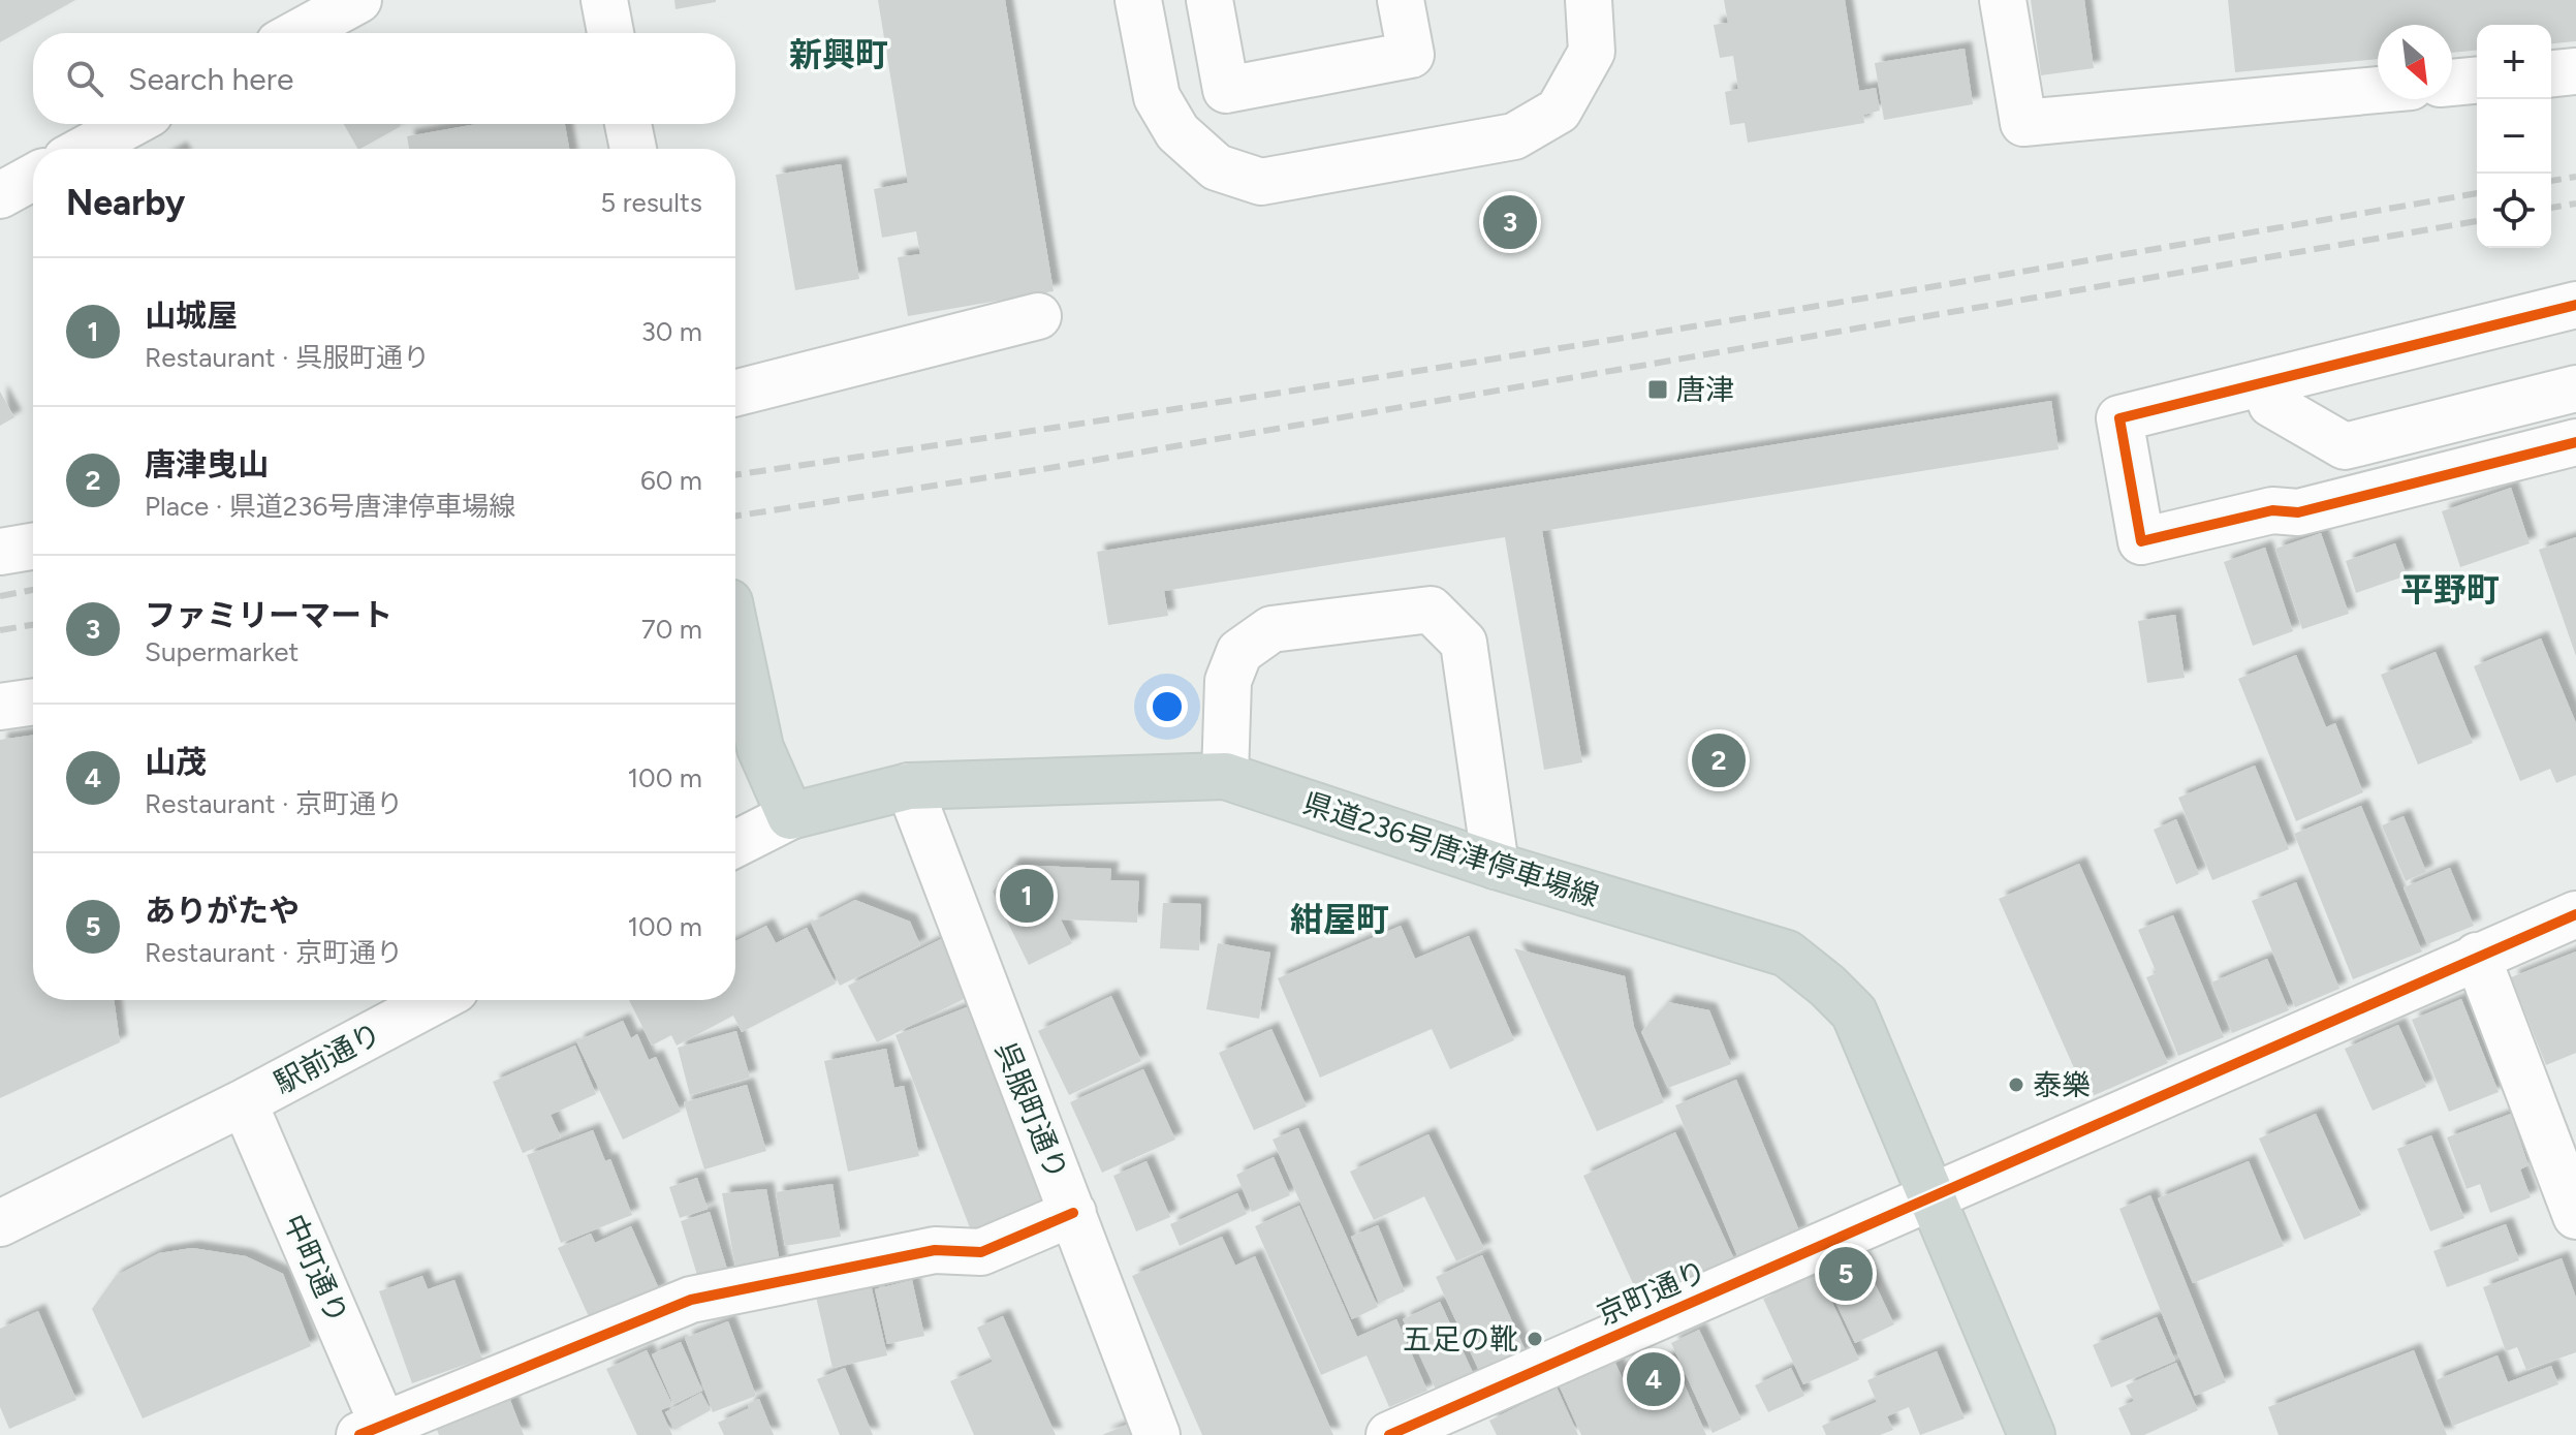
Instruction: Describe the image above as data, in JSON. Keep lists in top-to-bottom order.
{
  "streets": {
    "main road": ["県道236号唐津停車場線"],
    "street": [
      "駅前通り",
      "呉服町通り",
      "中町通り",
      "京町通り"
    ]
  },
  "crossings": [
    ["県道236号唐津停車場線", "呉服町通り"],
    ["県道236号唐津停車場線", "京町通り"],
    ["駅前通り", "中町通り"]
  ],
  "districts": ["新興町", "平野町", "紺屋町"],
  "places": {
    "transit": ["唐津"],
    "other": ["泰樂", "五足の靴"]
  },
  "north": "bottom right",
  "page": {
    "map_buttons": ["+", "−"],
    "search": "Search here",
    "heading": ["Nearby", "5 results"],
    "pins": [
      "3",
      "2",
      "1",
      "5",
      "4"
    ],
    "list": [
      {
        "mark": "1",
        "name": "山城屋",
        "note": "Restaurant · 呉服町通り",
        "value": "30 m"
      },
      {
        "mark": "2",
        "name": "唐津曳山",
        "note": "Place · 県道236号唐津停車場線",
        "value": "60 m"
      },
      {
        "mark": "3",
        "name": "ファミリーマート",
        "note": "Supermarket",
        "value": "70 m"
      },
      {
        "mark": "4",
        "name": "山茂",
        "note": "Restaurant · 京町通り",
        "value": "100 m"
      },
      {
        "mark": "5",
        "name": "ありがたや",
        "note": "Restaurant · 京町通り",
        "value": "100 m"
      }
    ]
  }
}
